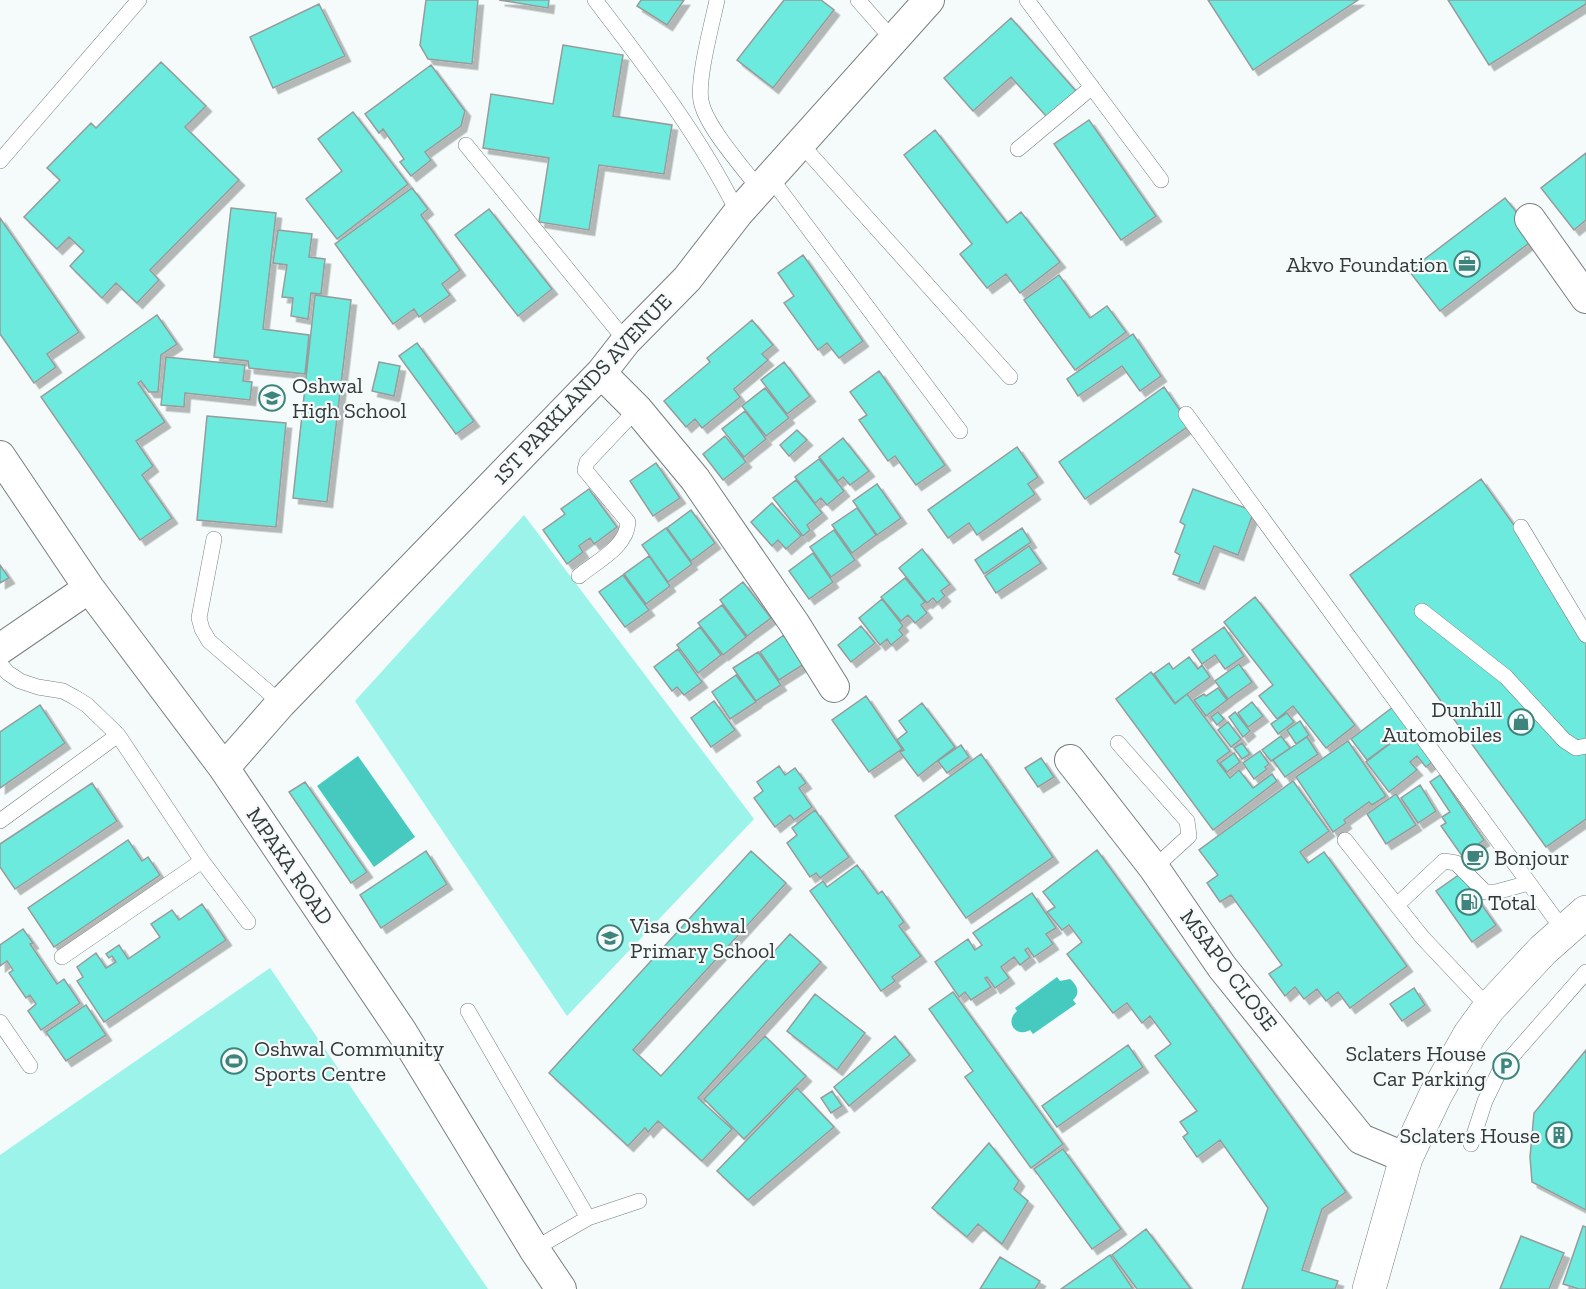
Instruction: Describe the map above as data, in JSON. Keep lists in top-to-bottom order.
{
  "streets": {
    "street": ["1ST PARKLANDS AVENUE", "MPAKA ROAD", "MSAPO CLOSE"]
  },
  "crossings": [
    ["1ST PARKLANDS AVENUE", "MPAKA ROAD"]
  ],
  "places": {
    "office": ["Akvo Foundation"],
    "school or university": ["Oshwal High School", "Visa Oshwal Primary School"],
    "shop": ["Dunhill Automobiles"],
    "cafe": ["Bonjour"],
    "fuel station": ["Total"],
    "sports": ["Oshwal Community Sports Centre"],
    "parking": ["Sclaters House Car Parking"],
    "building": ["Sclaters House"]
  }
}
